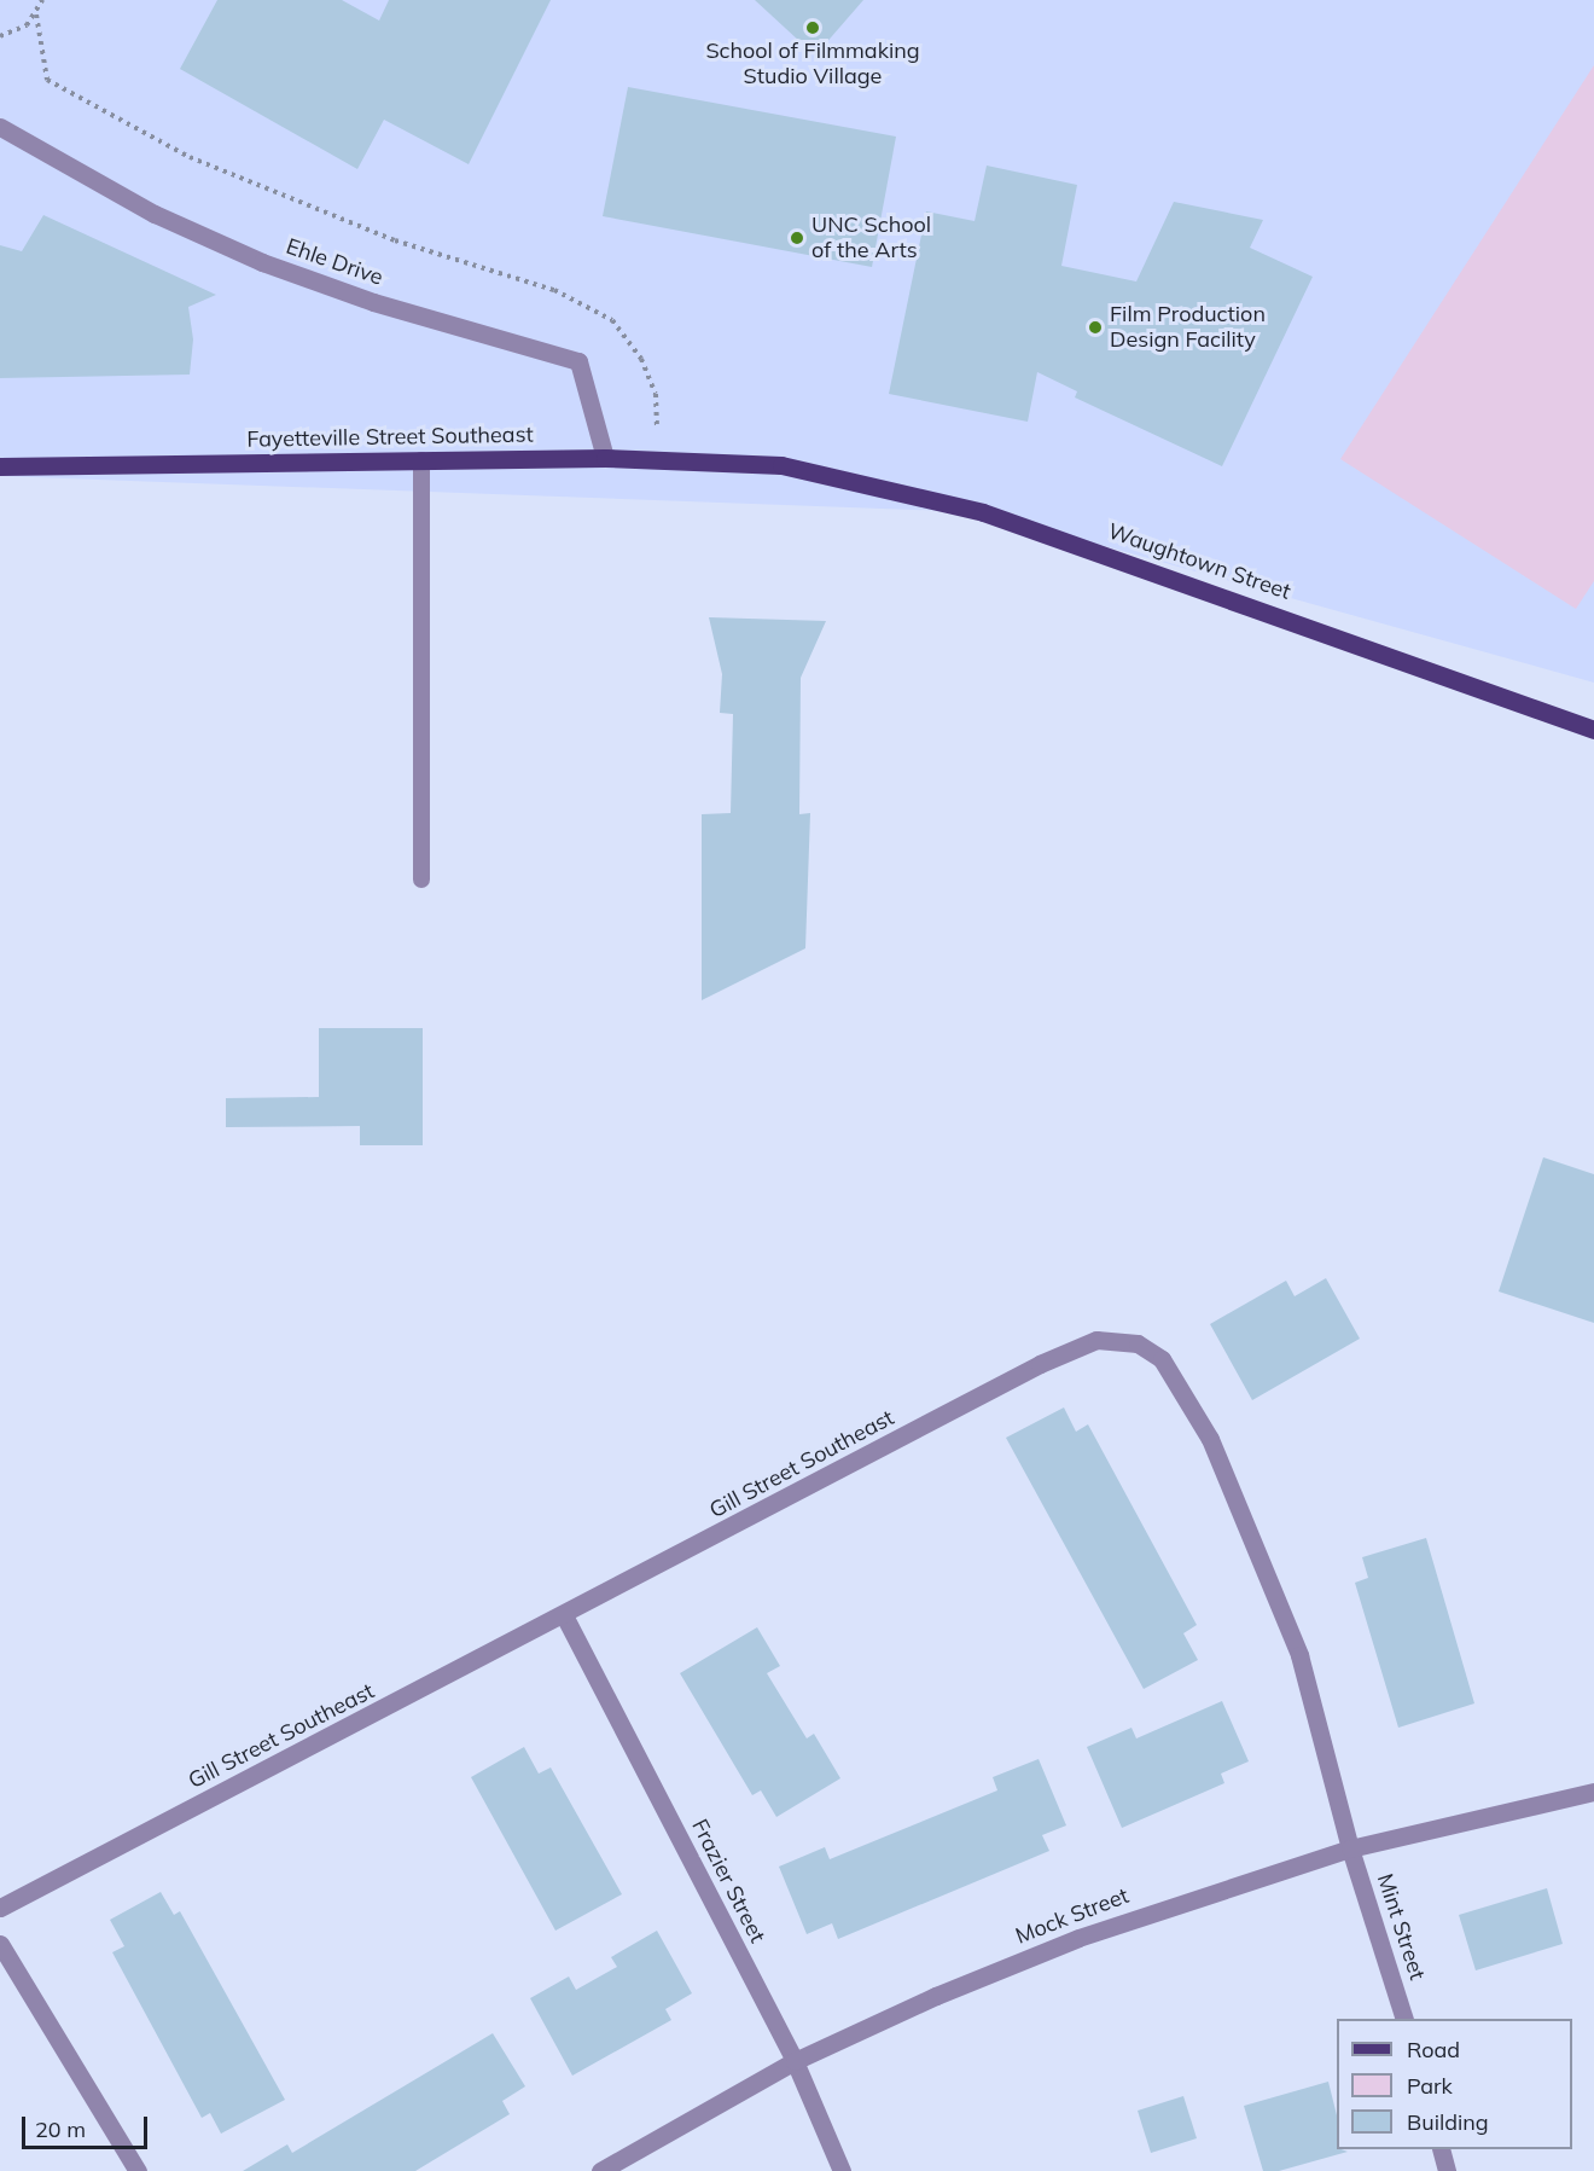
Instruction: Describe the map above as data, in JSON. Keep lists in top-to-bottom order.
{
  "streets": {
    "main road": ["Fayetteville Street Southeast", "Waughtown Street"],
    "street": [
      "Ehle Drive",
      "Gill Street Southeast",
      "Frazier Street",
      "Mock Street",
      "Mint Street"
    ]
  },
  "crossings": [
    ["Ehle Drive", "Fayetteville Street Southeast"],
    ["Fayetteville Street Southeast", "Waughtown Street"],
    ["Gill Street Southeast", "Frazier Street"],
    ["Gill Street Southeast", "Mock Street"],
    ["Gill Street Southeast", "Mint Street"],
    ["Frazier Street", "Mock Street"],
    ["Mock Street", "Mint Street"]
  ],
  "places": ["School of Filmmaking Studio Village", "UNC School of the Arts", "Film Production Design Facility"],
  "legend": ["Road", "Park", "Building"],
  "scale_bar": "20 m"
}
